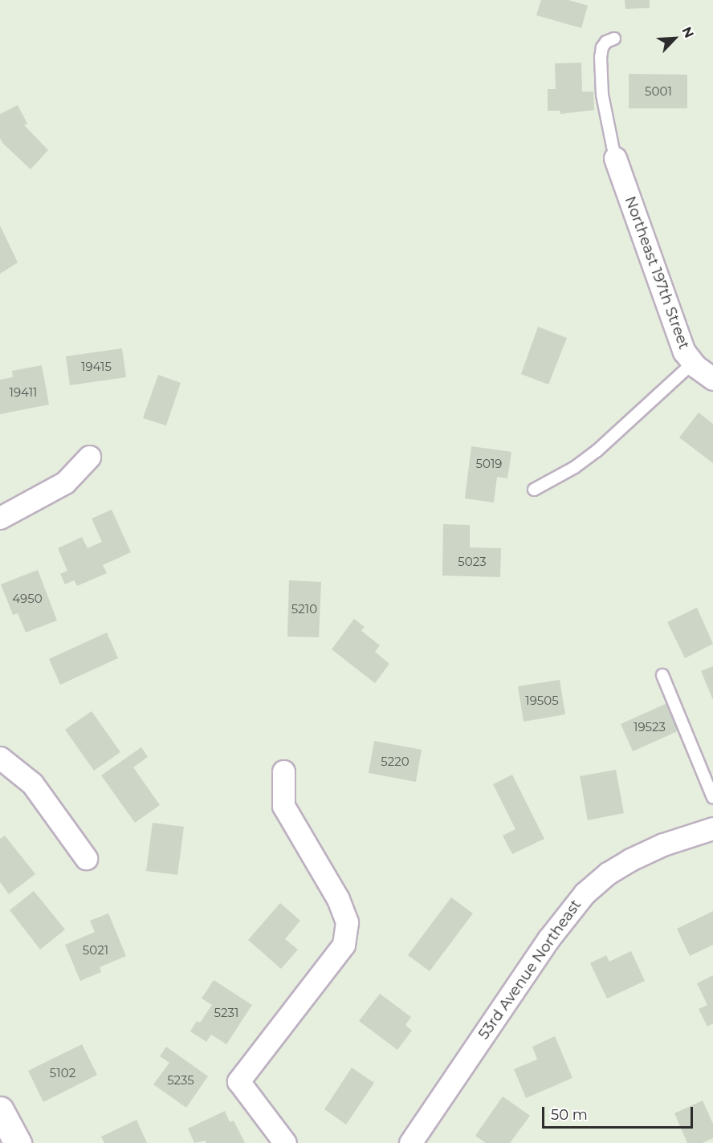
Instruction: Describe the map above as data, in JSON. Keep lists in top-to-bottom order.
{
  "streets": {
    "street": ["Northeast 197th Street", "53rd Avenue Northeast"]
  },
  "house_numbers": [
    "5001",
    "19415",
    "19411",
    "5019",
    "5023",
    "4950",
    "5210",
    "19505",
    "19523",
    "5220",
    "5021",
    "5231",
    "5102",
    "5235"
  ],
  "scale_bar": "50 m",
  "north": "top right"
}
